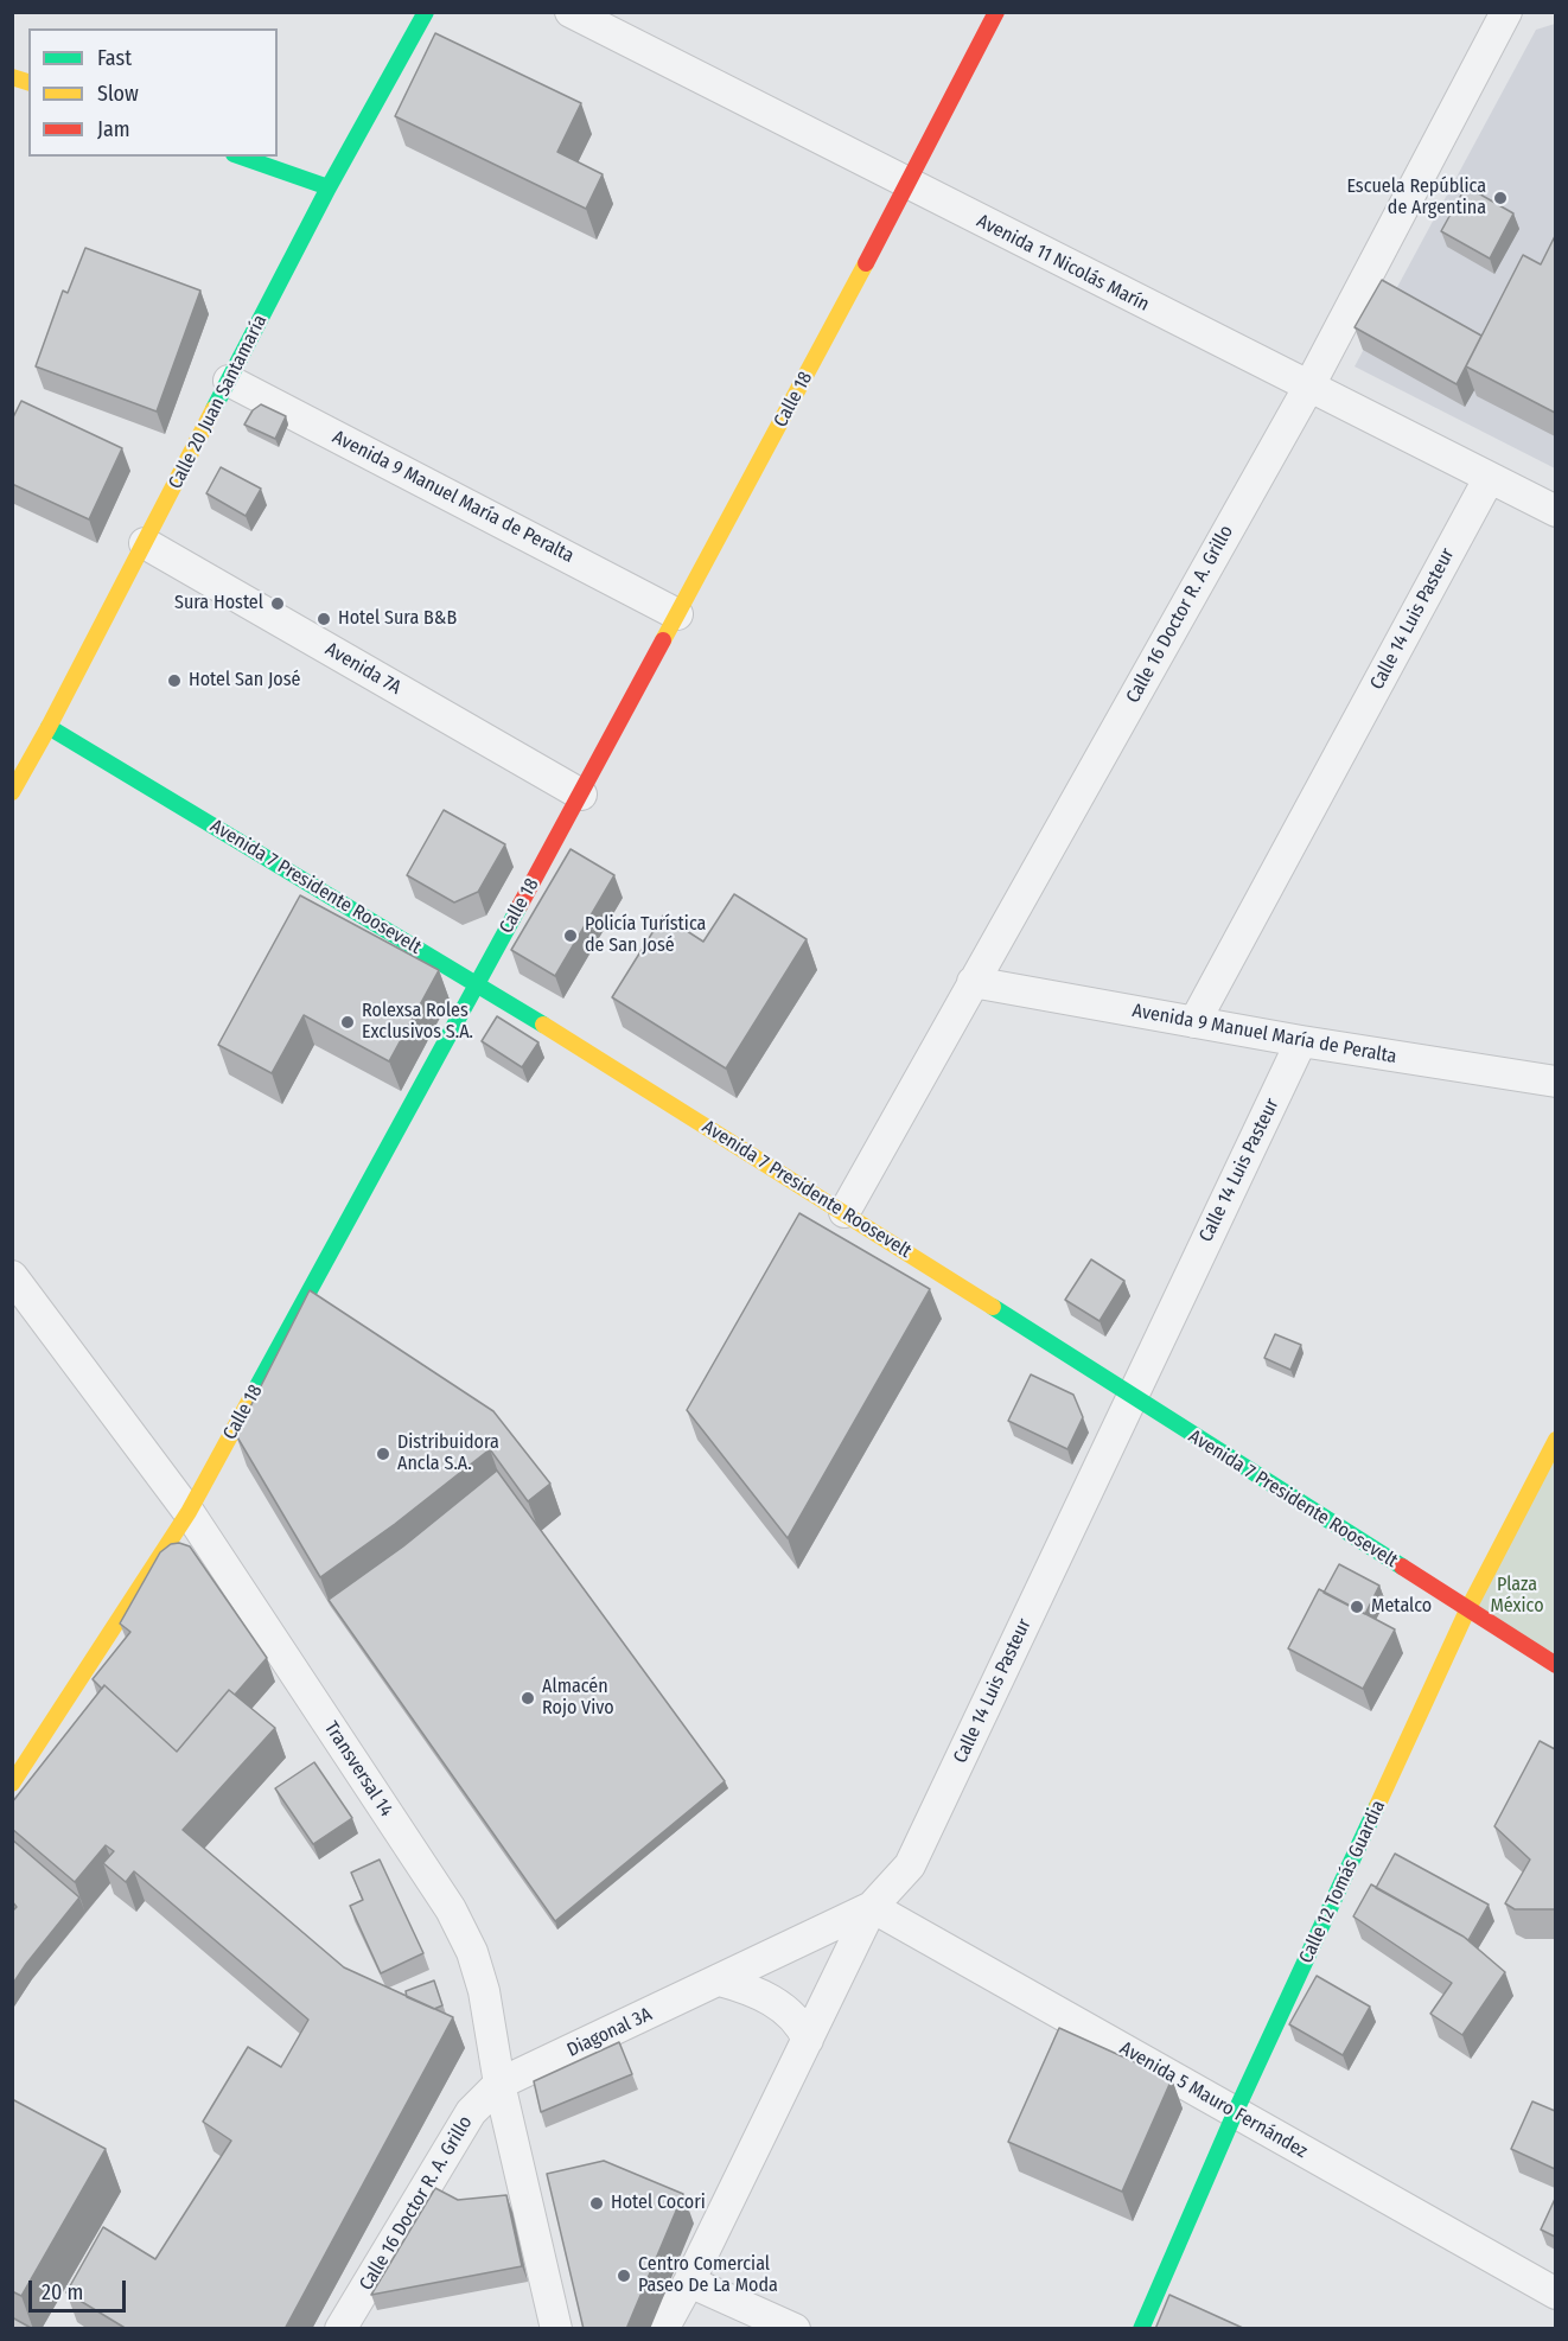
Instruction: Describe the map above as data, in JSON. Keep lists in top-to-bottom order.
{
  "streets": {
    "street": [
      "Avenida 11 Nicolás Marín",
      "Calle 18",
      "Calle 20 Juan Santamaría",
      "Avenida 9 Manuel María de Peralta",
      "Calle 16 Doctor R. A. Grillo",
      "Calle 14 Luis Pasteur",
      "Avenida 7A",
      "Avenida 7 Presidente Roosevelt",
      "Transversal 14",
      "Calle 12 Tomás Guardia",
      "Diagonal 3A",
      "Avenida 5 Mauro Fernández"
    ]
  },
  "crossings": [
    ["Avenida 11 Nicolás Marín", "Calle 18"],
    ["Avenida 11 Nicolás Marín", "Calle 16 Doctor R. A. Grillo"],
    ["Avenida 11 Nicolás Marín", "Calle 14 Luis Pasteur"],
    ["Calle 18", "Avenida 9 Manuel María de Peralta"],
    ["Calle 18", "Avenida 7A"],
    ["Calle 18", "Avenida 7 Presidente Roosevelt"],
    ["Calle 18", "Transversal 14"],
    ["Calle 20 Juan Santamaría", "Avenida 9 Manuel María de Peralta"],
    ["Calle 20 Juan Santamaría", "Avenida 7A"],
    ["Calle 20 Juan Santamaría", "Avenida 7 Presidente Roosevelt"],
    ["Avenida 9 Manuel María de Peralta", "Calle 16 Doctor R. A. Grillo"],
    ["Avenida 9 Manuel María de Peralta", "Calle 14 Luis Pasteur"],
    ["Calle 16 Doctor R. A. Grillo", "Avenida 7 Presidente Roosevelt"],
    ["Calle 16 Doctor R. A. Grillo", "Transversal 14"],
    ["Calle 16 Doctor R. A. Grillo", "Diagonal 3A"],
    ["Calle 14 Luis Pasteur", "Avenida 7 Presidente Roosevelt"],
    ["Calle 14 Luis Pasteur", "Diagonal 3A"],
    ["Calle 14 Luis Pasteur", "Avenida 5 Mauro Fernández"],
    ["Avenida 7 Presidente Roosevelt", "Calle 12 Tomás Guardia"],
    ["Transversal 14", "Diagonal 3A"],
    ["Calle 12 Tomás Guardia", "Avenida 5 Mauro Fernández"],
    ["Diagonal 3A", "Avenida 5 Mauro Fernández"]
  ],
  "parks": ["Plaza México"],
  "places": [
    "Escuela República de Argentina",
    "Sura Hostel",
    "Hotel Sura B&B",
    "Hotel San José",
    "Policía Turística de San José",
    "Rolexsa Roles Exclusivos S.A.",
    "Distribuidora Ancla S.A.",
    "Metalco",
    "Almacén Rojo Vivo",
    "Hotel Cocori",
    "Centro Comercial Paseo De La Moda"
  ],
  "legend": ["Fast", "Slow", "Jam"],
  "scale_bar": "20 m"
}
